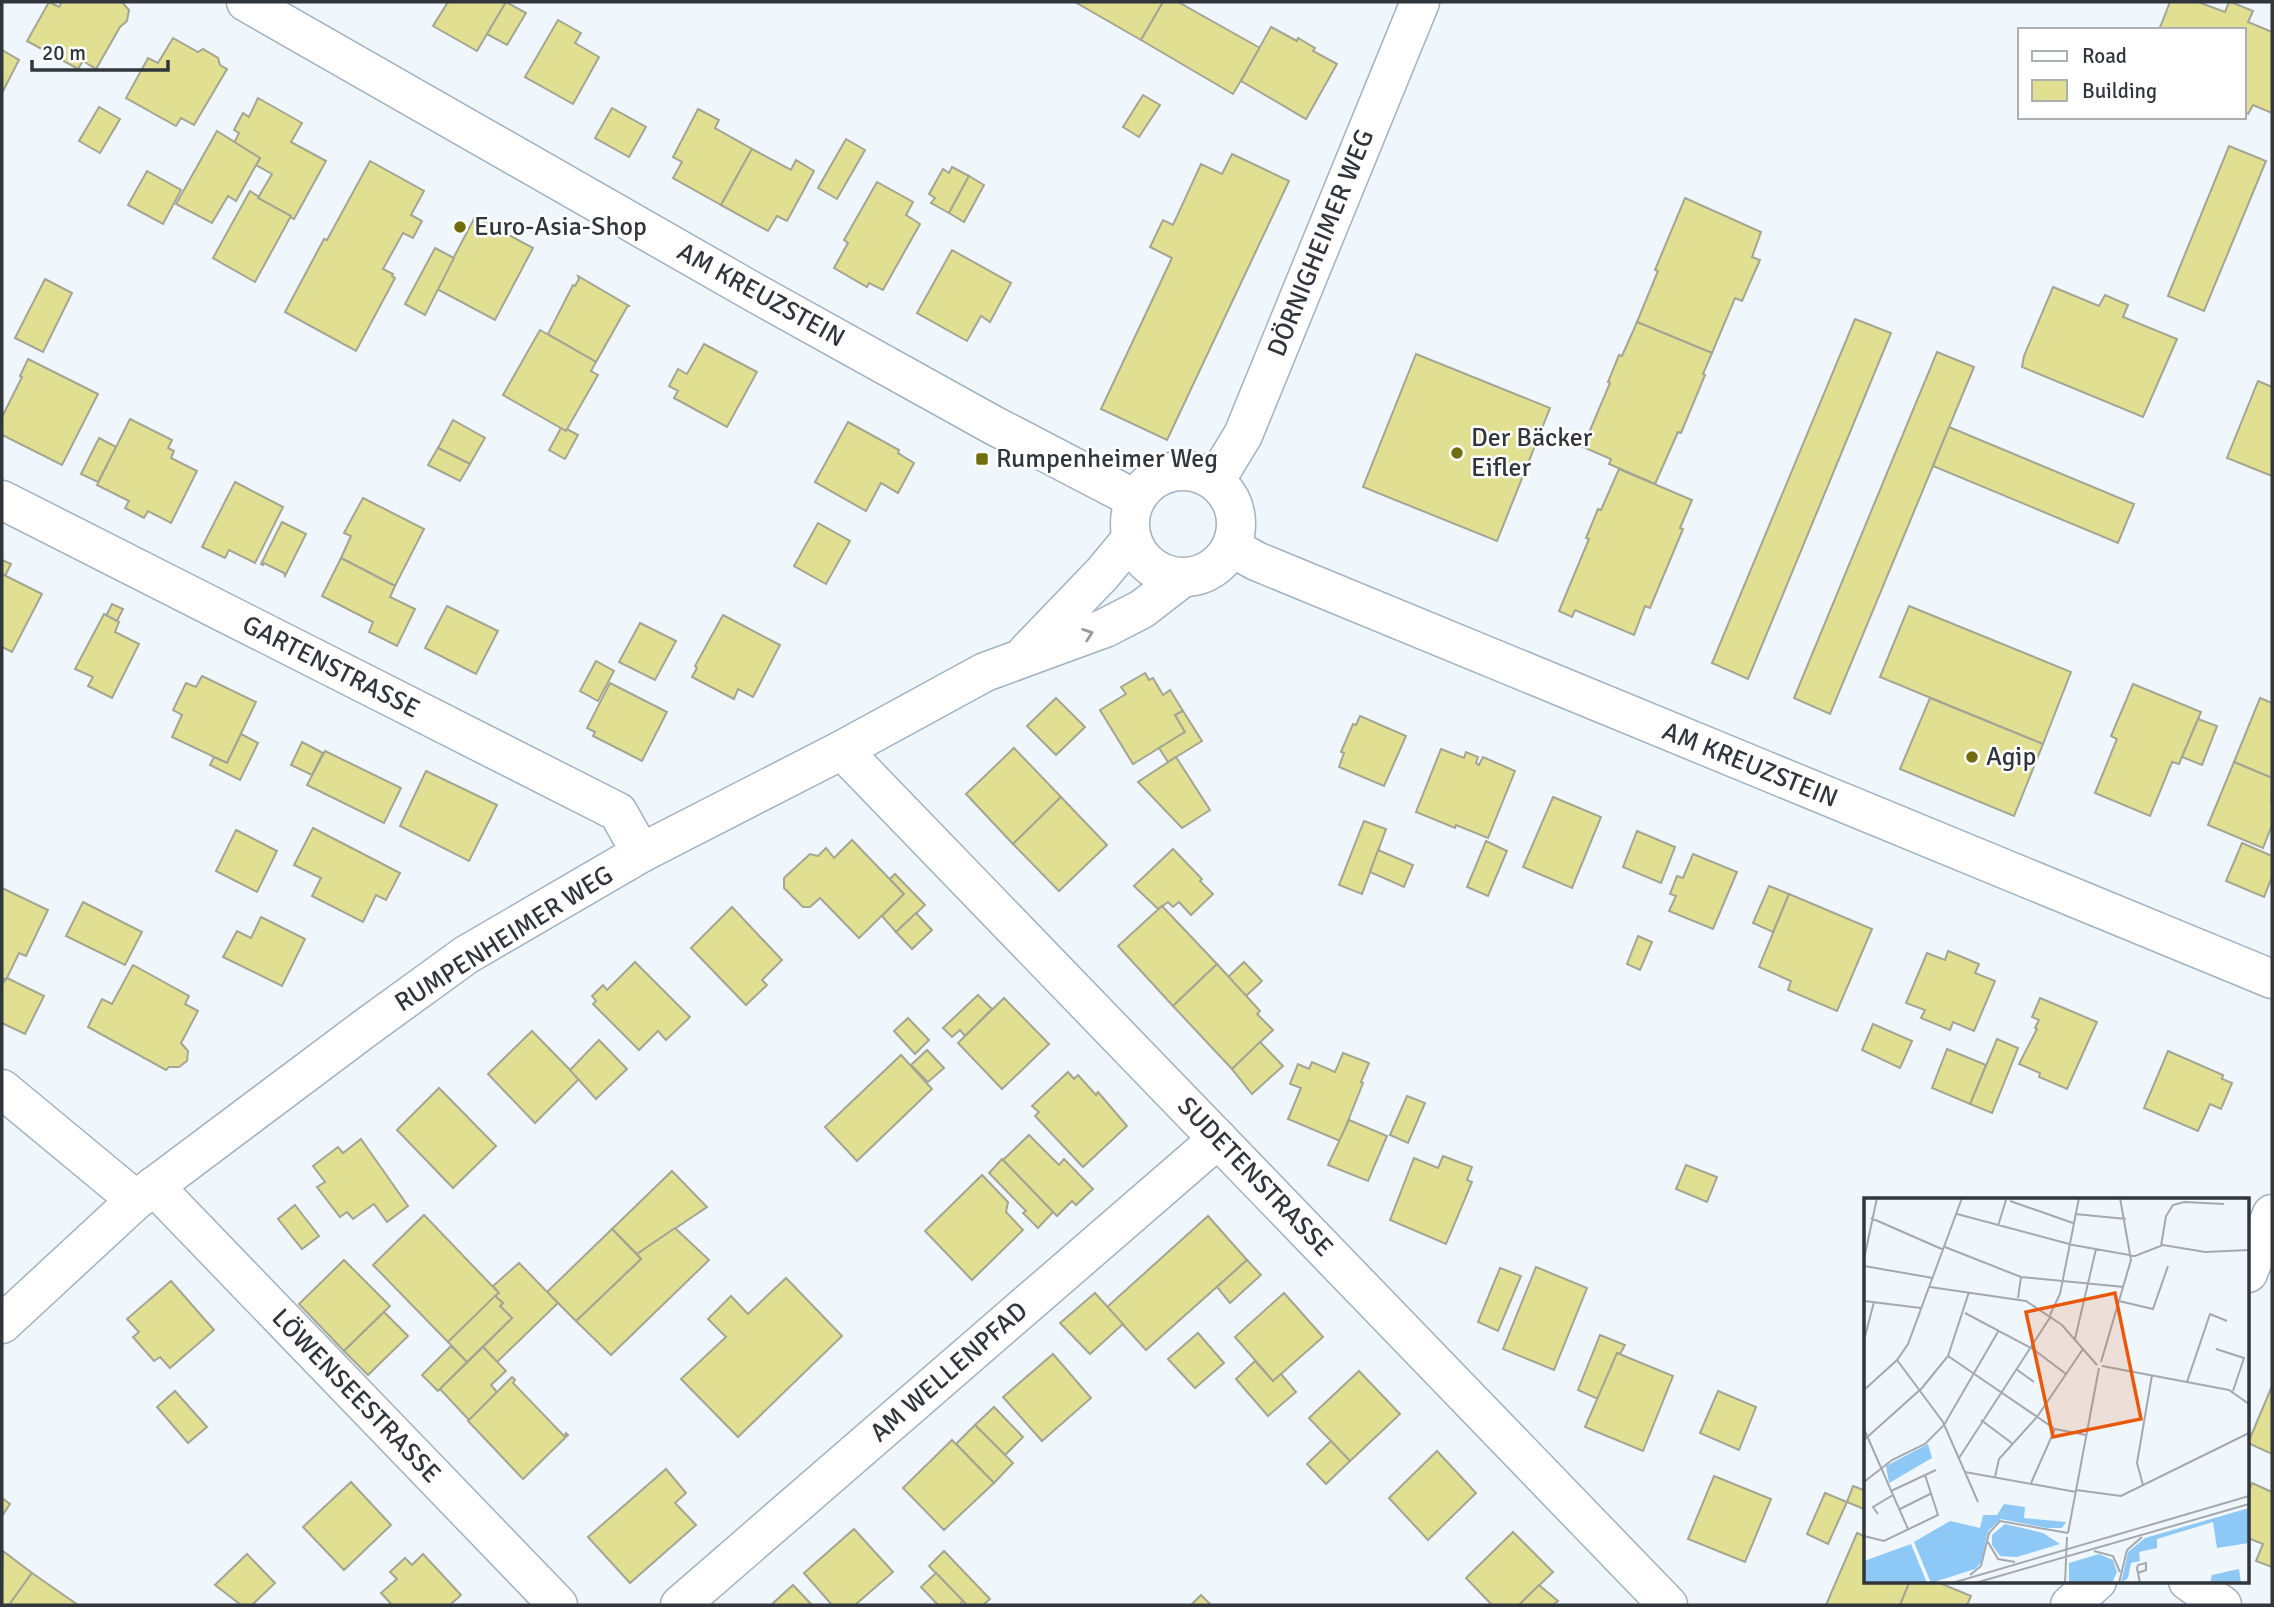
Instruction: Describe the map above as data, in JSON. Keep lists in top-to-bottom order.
{
  "streets": {
    "street": [
      "DÖRNIGHEIMER WEG",
      "AM KREUZSTEIN",
      "GARTENSTRASSE",
      "RUMPENHEIMER WEG",
      "SUDETENSTRASSE",
      "AM WELLENPFAD",
      "LÖWENSEESTRASSE"
    ]
  },
  "crossings": [
    ["DÖRNIGHEIMER WEG", "AM KREUZSTEIN"],
    ["DÖRNIGHEIMER WEG", "RUMPENHEIMER WEG"],
    ["AM KREUZSTEIN", "RUMPENHEIMER WEG"],
    ["GARTENSTRASSE", "RUMPENHEIMER WEG"],
    ["RUMPENHEIMER WEG", "SUDETENSTRASSE"],
    ["RUMPENHEIMER WEG", "LÖWENSEESTRASSE"],
    ["SUDETENSTRASSE", "AM WELLENPFAD"]
  ],
  "places": {
    "other": ["Euro-Asia-Shop", "Der Bäcker Eifler", "Agip"],
    "transit": ["Rumpenheimer Weg"]
  },
  "legend": ["Road", "Building"],
  "scale_bar": "20 m"
}
